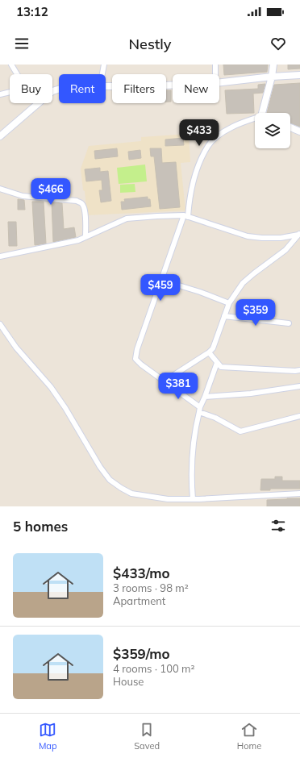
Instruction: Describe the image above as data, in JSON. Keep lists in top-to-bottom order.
{
  "page": {
    "status": "13:12",
    "header": "Nestly",
    "chip": [
      "Buy",
      "Rent",
      "Filters",
      "New"
    ],
    "price": [
      "$433",
      "$466",
      "$459",
      "$359",
      "$381"
    ],
    "heading": "5 homes",
    "list": [
      {
        "name": "$433/mo",
        "note": "3 rooms · 98 m² · Apartment"
      },
      {
        "name": "$359/mo",
        "note": "4 rooms · 100 m² · House"
      }
    ],
    "tabs": ["Map", "Saved", "Home"]
  }
}
